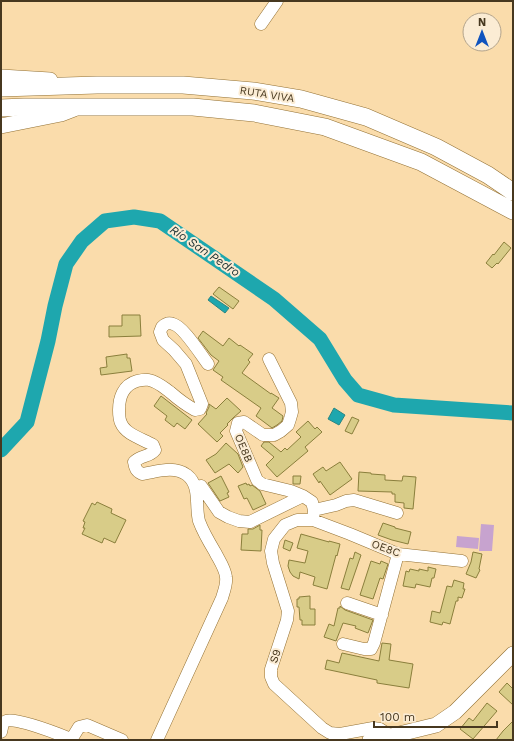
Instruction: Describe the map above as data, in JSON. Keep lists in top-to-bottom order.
{
  "streets": {
    "highway": ["RUTA VIVA"],
    "street": ["OE8B", "OE8C", "S9"]
  },
  "crossings": [
    ["OE8C", "S9"]
  ],
  "water": ["Río San Pedro"],
  "scale_bar": "100 m",
  "north": "top"
}
